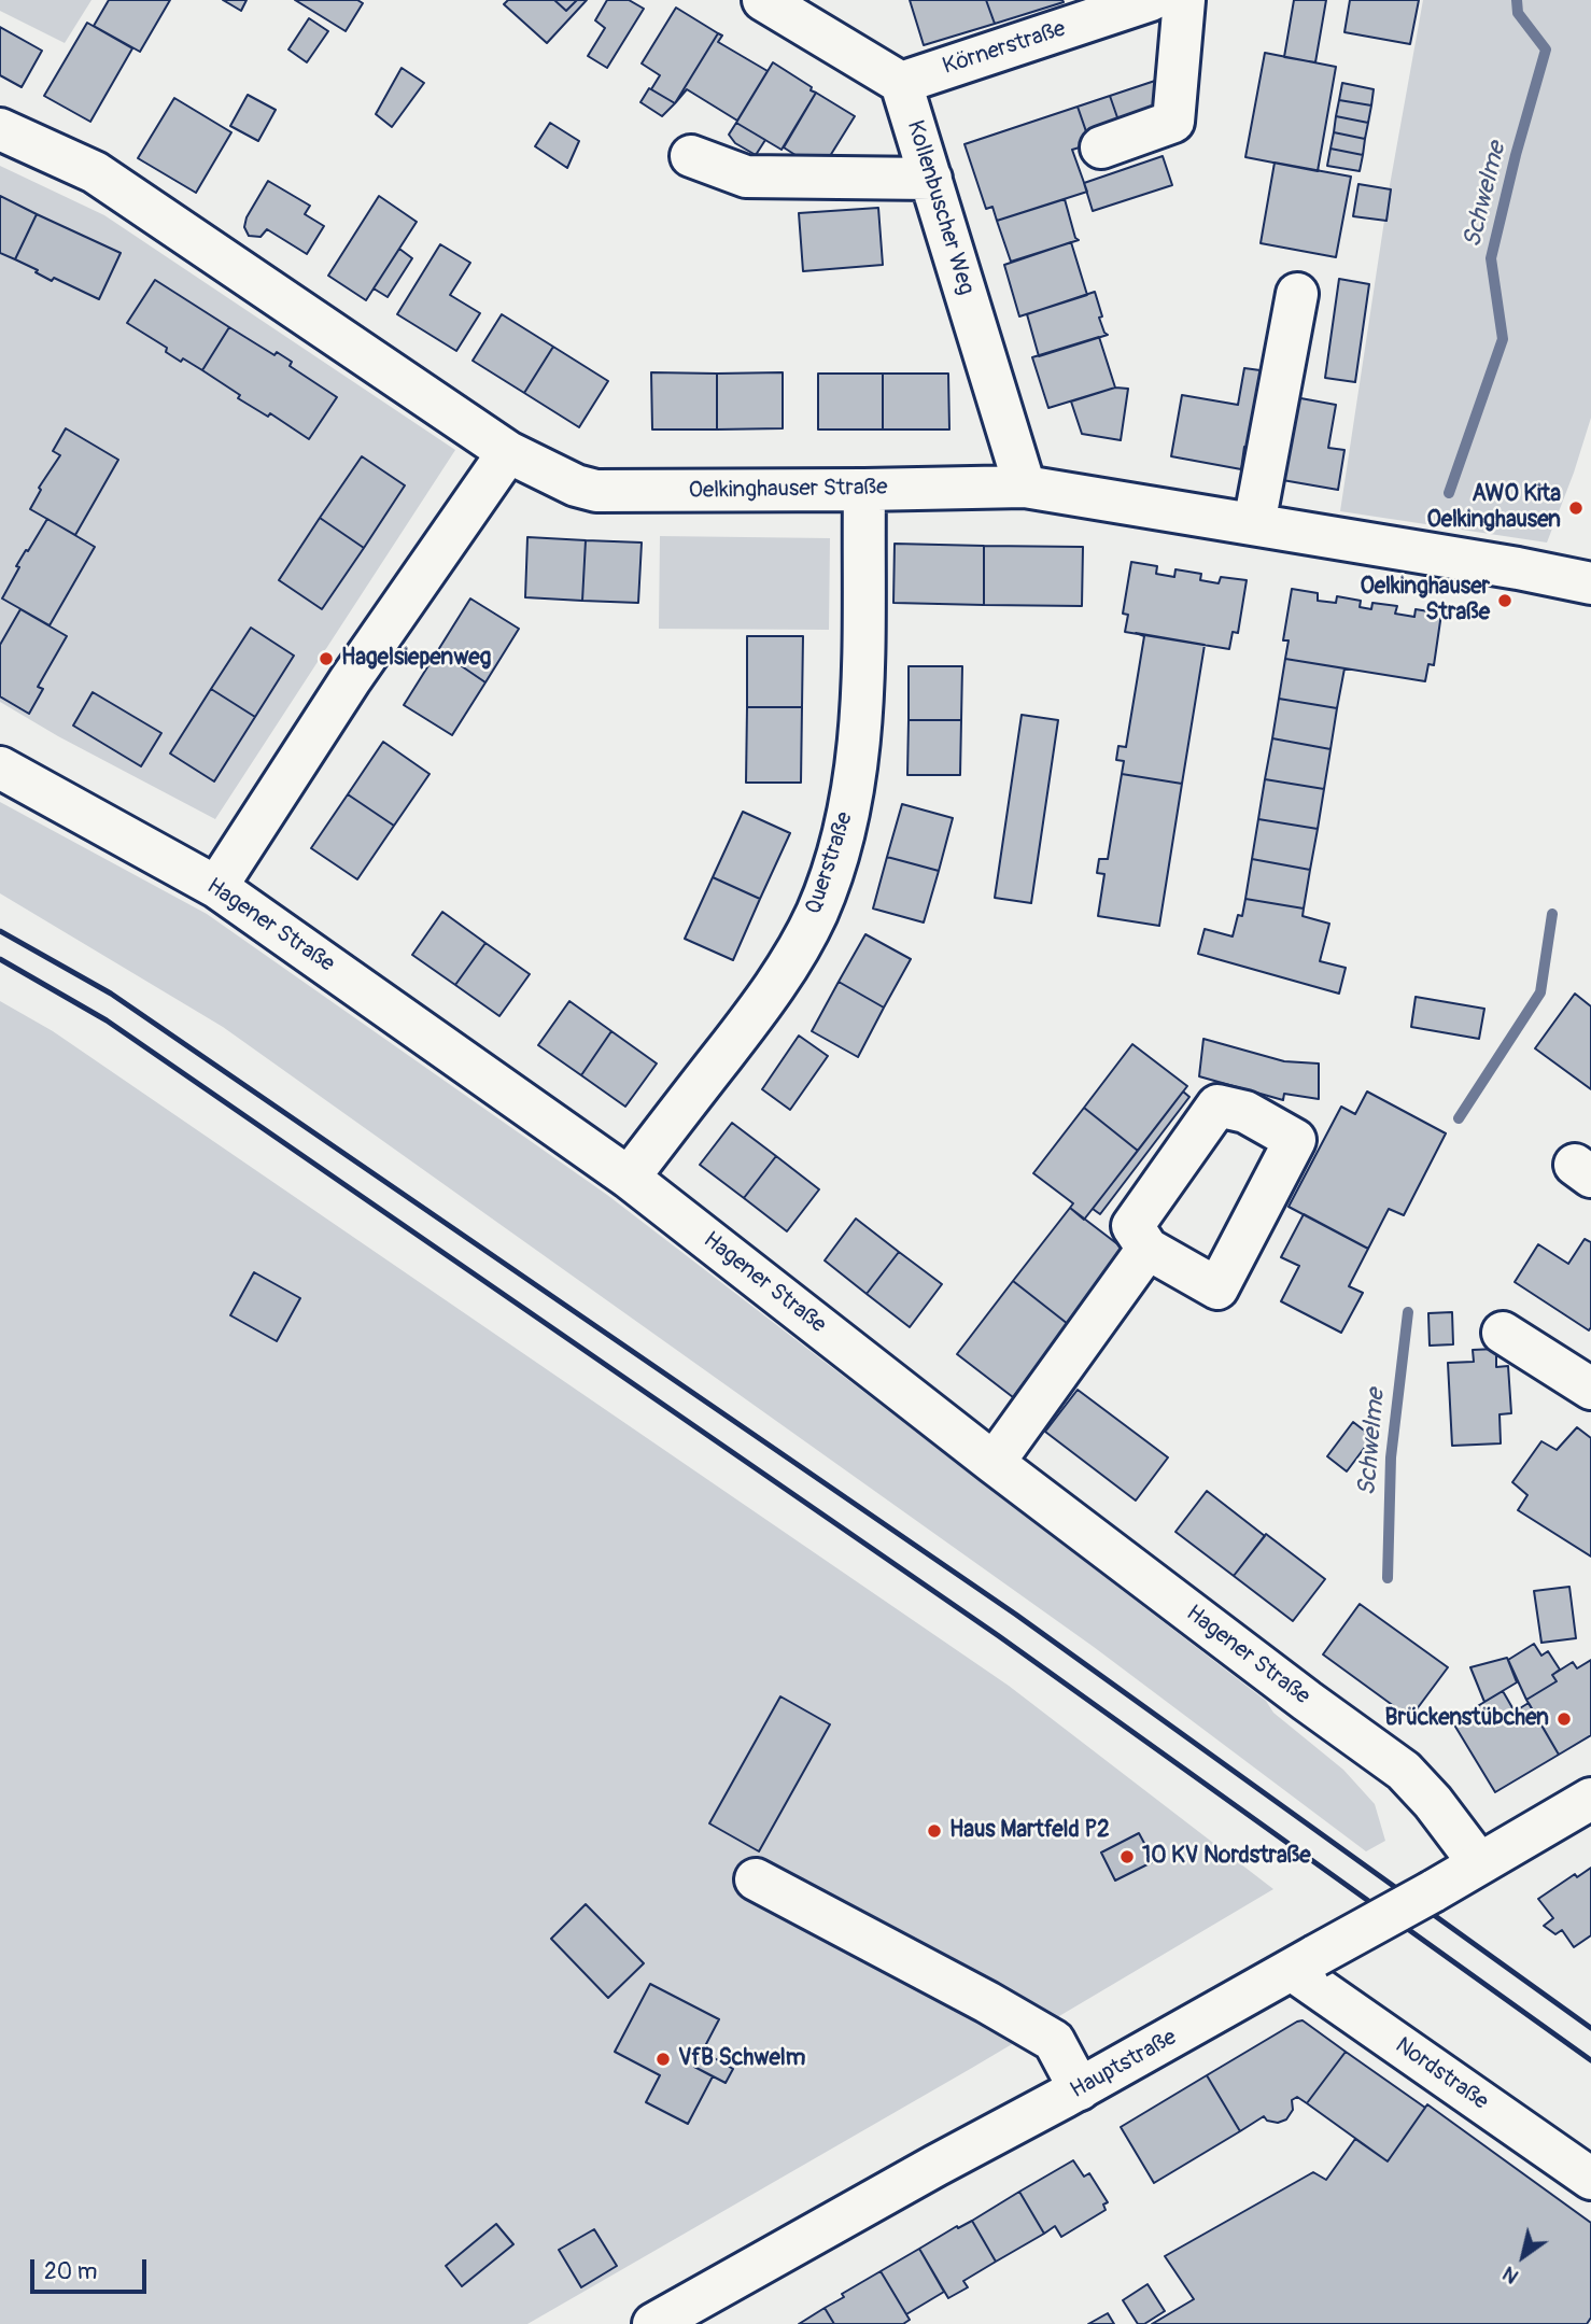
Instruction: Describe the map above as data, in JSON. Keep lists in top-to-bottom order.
{
  "streets": {
    "street": [
      "Körnerstraße",
      "Kollenbuscher Weg",
      "Oelkinghauser Straße",
      "Querstraße",
      "Hagener Straße",
      "Hauptstraße",
      "Nordstraße"
    ]
  },
  "crossings": [
    ["Körnerstraße", "Kollenbuscher Weg"],
    ["Kollenbuscher Weg", "Oelkinghauser Straße"],
    ["Oelkinghauser Straße", "Querstraße"],
    ["Querstraße", "Hagener Straße"],
    ["Hagener Straße", "Hauptstraße"],
    ["Hauptstraße", "Nordstraße"]
  ],
  "water": ["Schwelme"],
  "places": [
    "AWO Kita Oelkinghausen",
    "Oelkinghauser Straße",
    "Hagelsiepenweg",
    "Brückenstübchen",
    "Haus Martfeld P2",
    "10 KV Nordstraße",
    "VfB Schwelm"
  ],
  "scale_bar": "20 m",
  "north": "bottom left"
}
